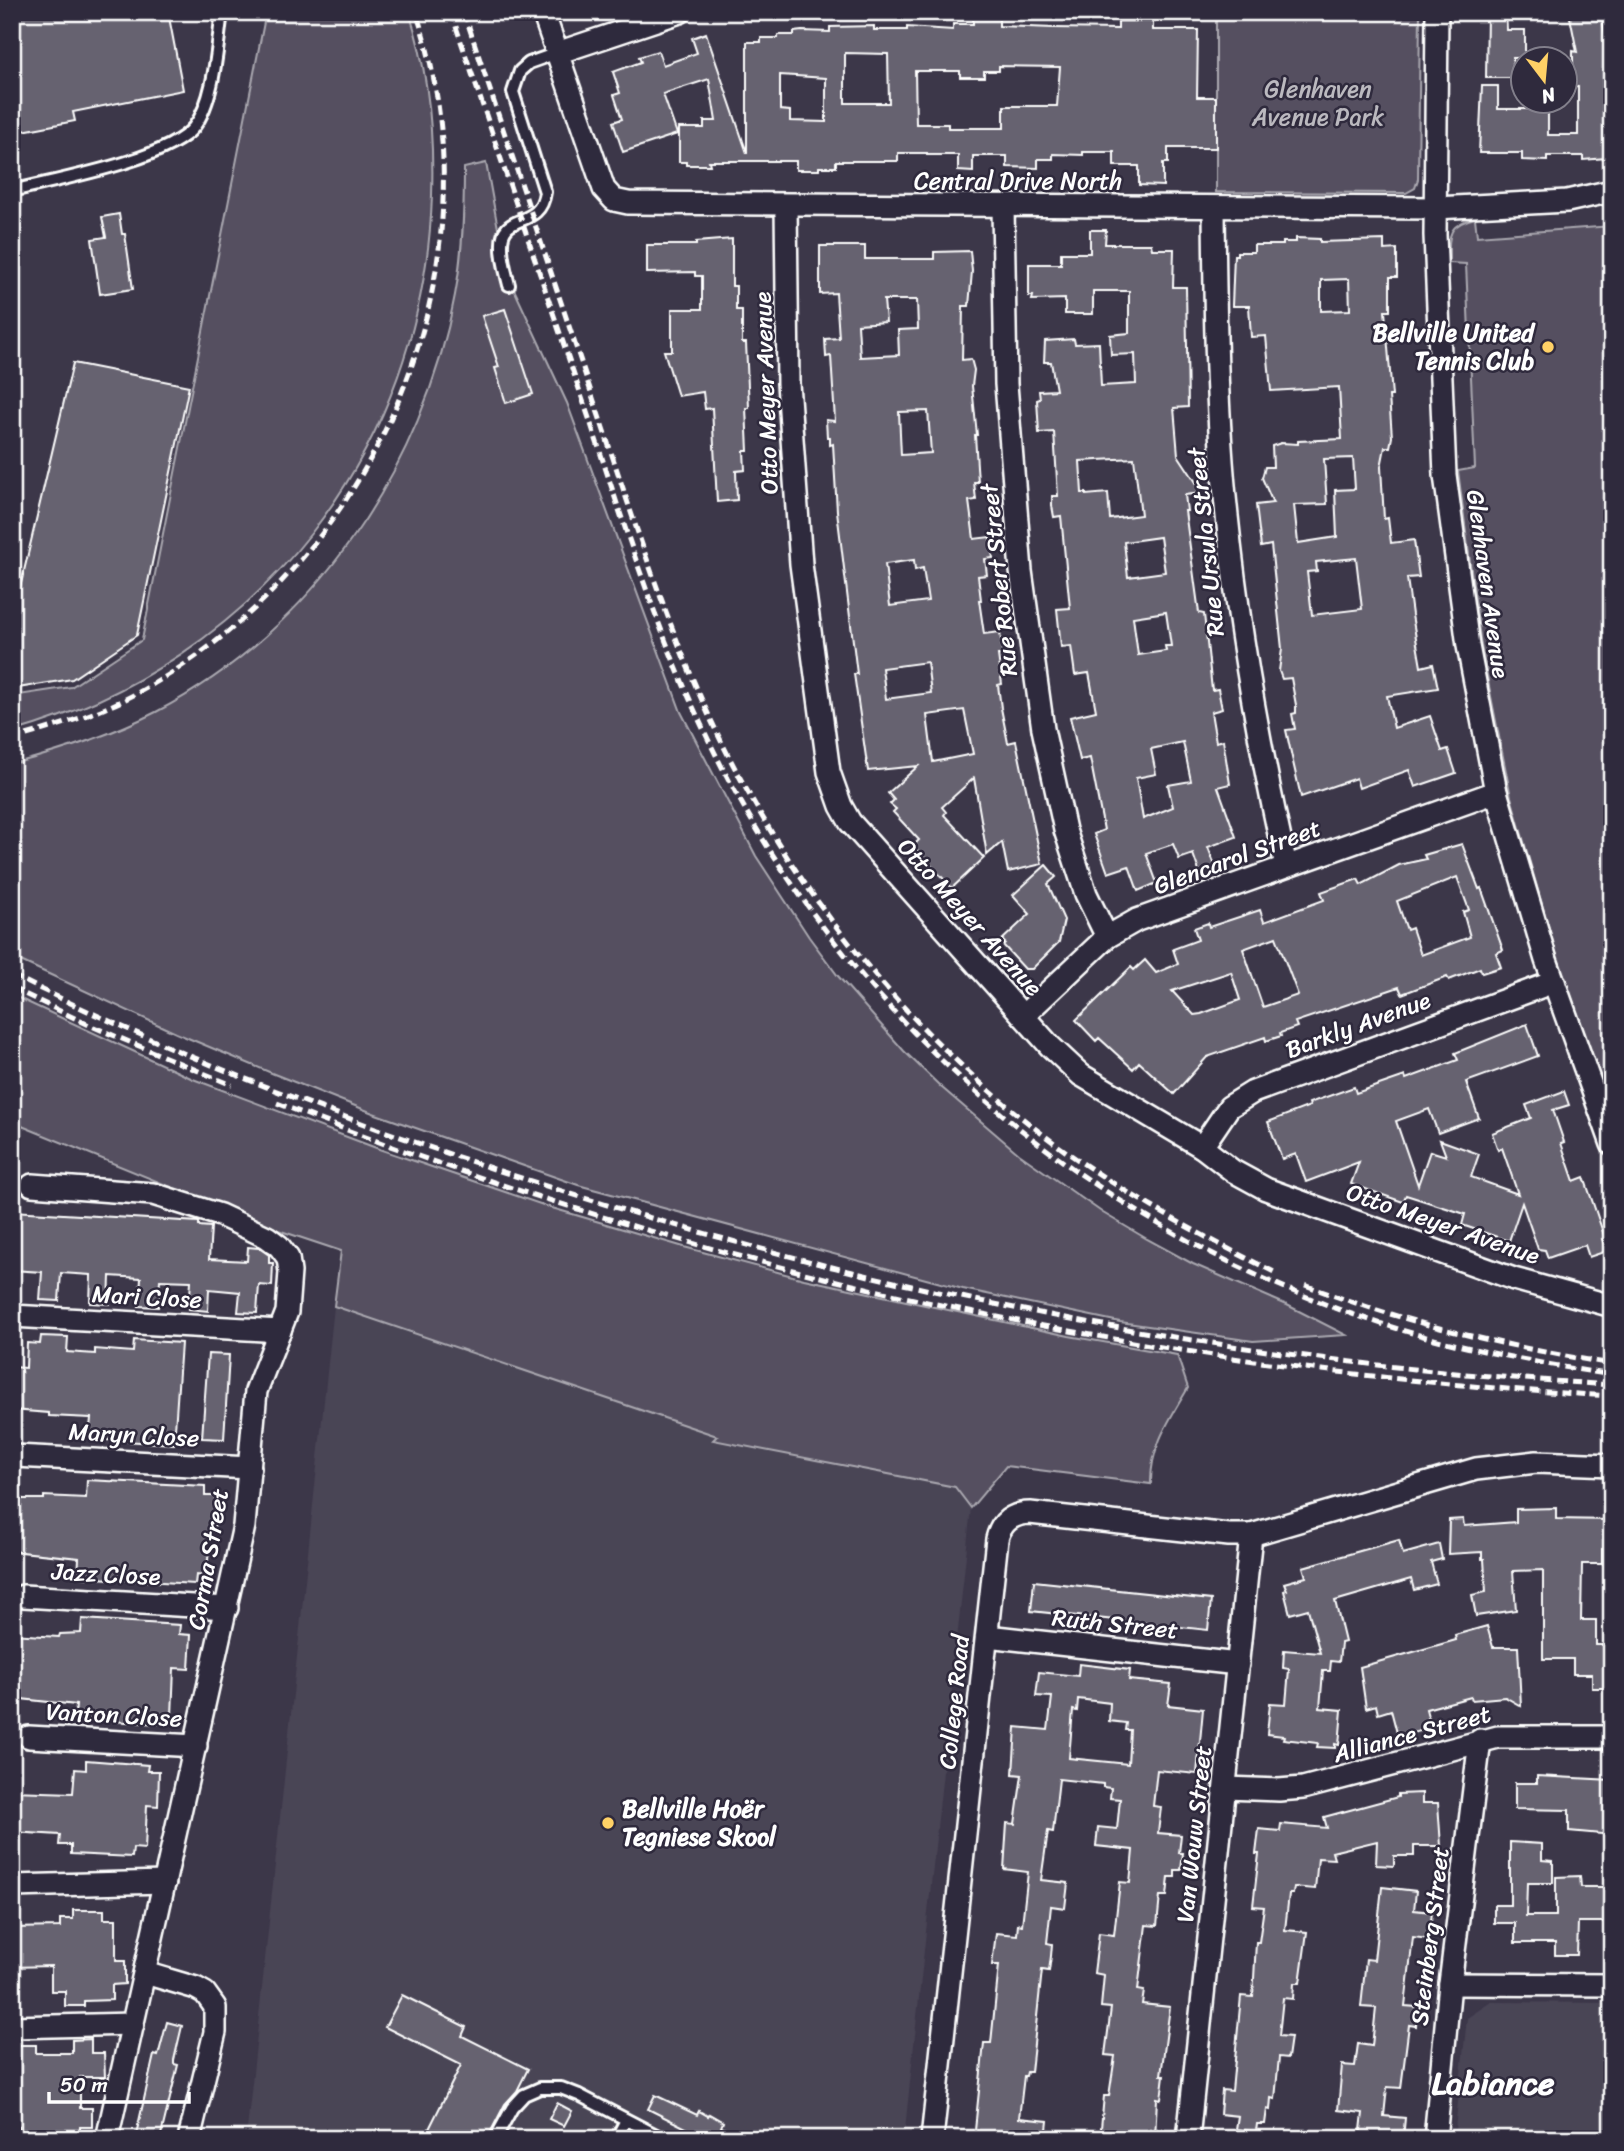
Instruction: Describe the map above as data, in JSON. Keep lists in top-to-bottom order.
{
  "streets": {
    "street": [
      "Central Drive North",
      "Otto Meyer Avenue",
      "Rue Ursula Street",
      "Rue Robert Street",
      "Glenhaven Avenue",
      "Glencarol Street",
      "Barkly Avenue",
      "Mari Close",
      "Maryn Close",
      "Corma Street",
      "Jazz Close",
      "Ruth Street",
      "College Road",
      "Vanton Close",
      "Alliance Street",
      "Van Wouw Street",
      "Steinberg Street"
    ]
  },
  "crossings": [
    ["Central Drive North", "Otto Meyer Avenue"],
    ["Central Drive North", "Rue Ursula Street"],
    ["Central Drive North", "Rue Robert Street"],
    ["Central Drive North", "Glenhaven Avenue"],
    ["Otto Meyer Avenue", "Glencarol Street"],
    ["Otto Meyer Avenue", "Barkly Avenue"],
    ["Rue Ursula Street", "Glencarol Street"],
    ["Rue Robert Street", "Glencarol Street"],
    ["Glenhaven Avenue", "Glencarol Street"],
    ["Glenhaven Avenue", "Barkly Avenue"],
    ["Mari Close", "Corma Street"],
    ["Maryn Close", "Corma Street"],
    ["Corma Street", "Jazz Close"],
    ["Corma Street", "Vanton Close"],
    ["Ruth Street", "College Road"],
    ["Ruth Street", "Van Wouw Street"],
    ["College Road", "Van Wouw Street"],
    ["Alliance Street", "Van Wouw Street"],
    ["Alliance Street", "Steinberg Street"]
  ],
  "districts": ["Labiance"],
  "parks": ["Glenhaven Avenue Park"],
  "places": ["Bellville United Tennis Club", "Bellville Hoër Tegniese Skool"],
  "scale_bar": "50 m",
  "north": "bottom"
}
